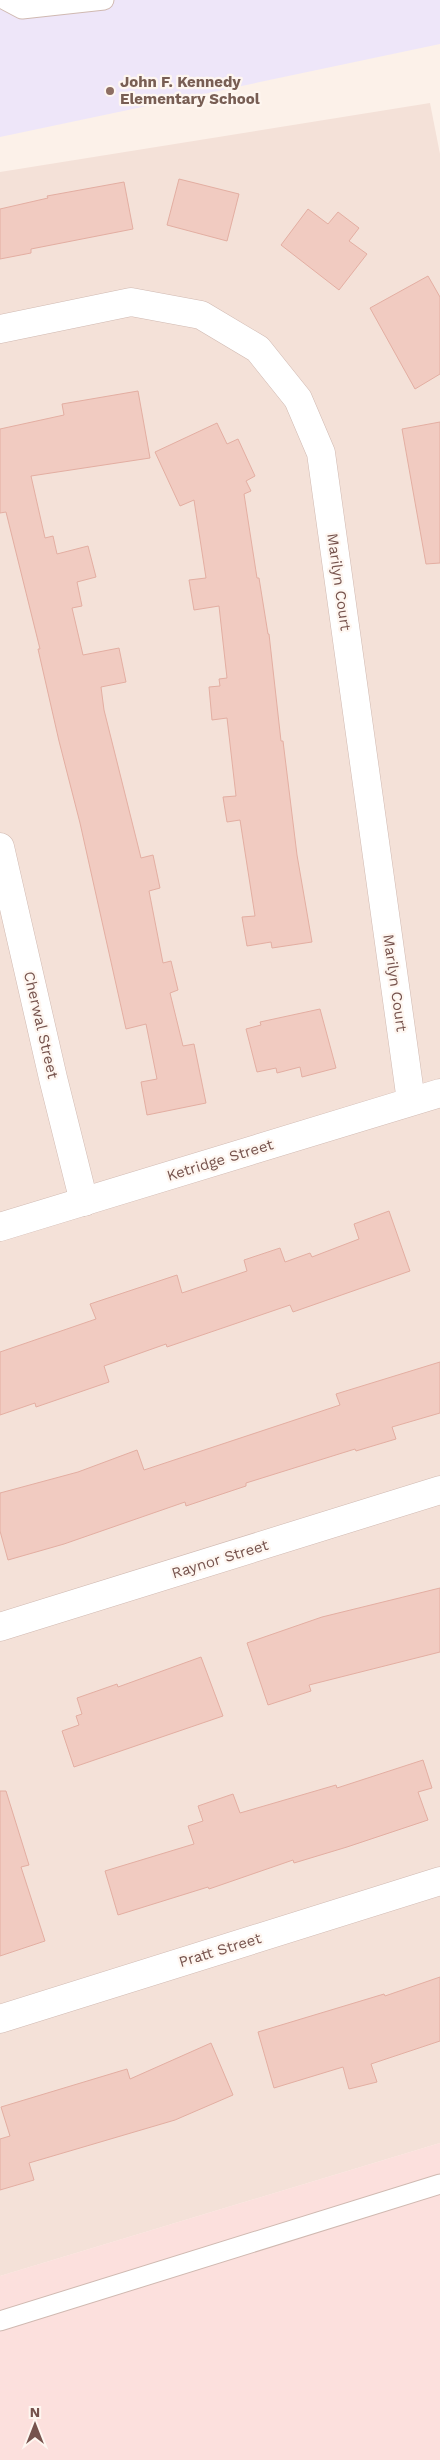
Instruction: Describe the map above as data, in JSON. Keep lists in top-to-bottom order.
{
  "streets": {
    "street": [
      "Marilyn Court",
      "Cherwal Street",
      "Ketridge Street",
      "Raynor Street",
      "Pratt Street"
    ]
  },
  "crossings": [
    ["Marilyn Court", "Ketridge Street"],
    ["Cherwal Street", "Ketridge Street"]
  ],
  "places": ["John F. Kennedy Elementary School"],
  "north": "top"
}
